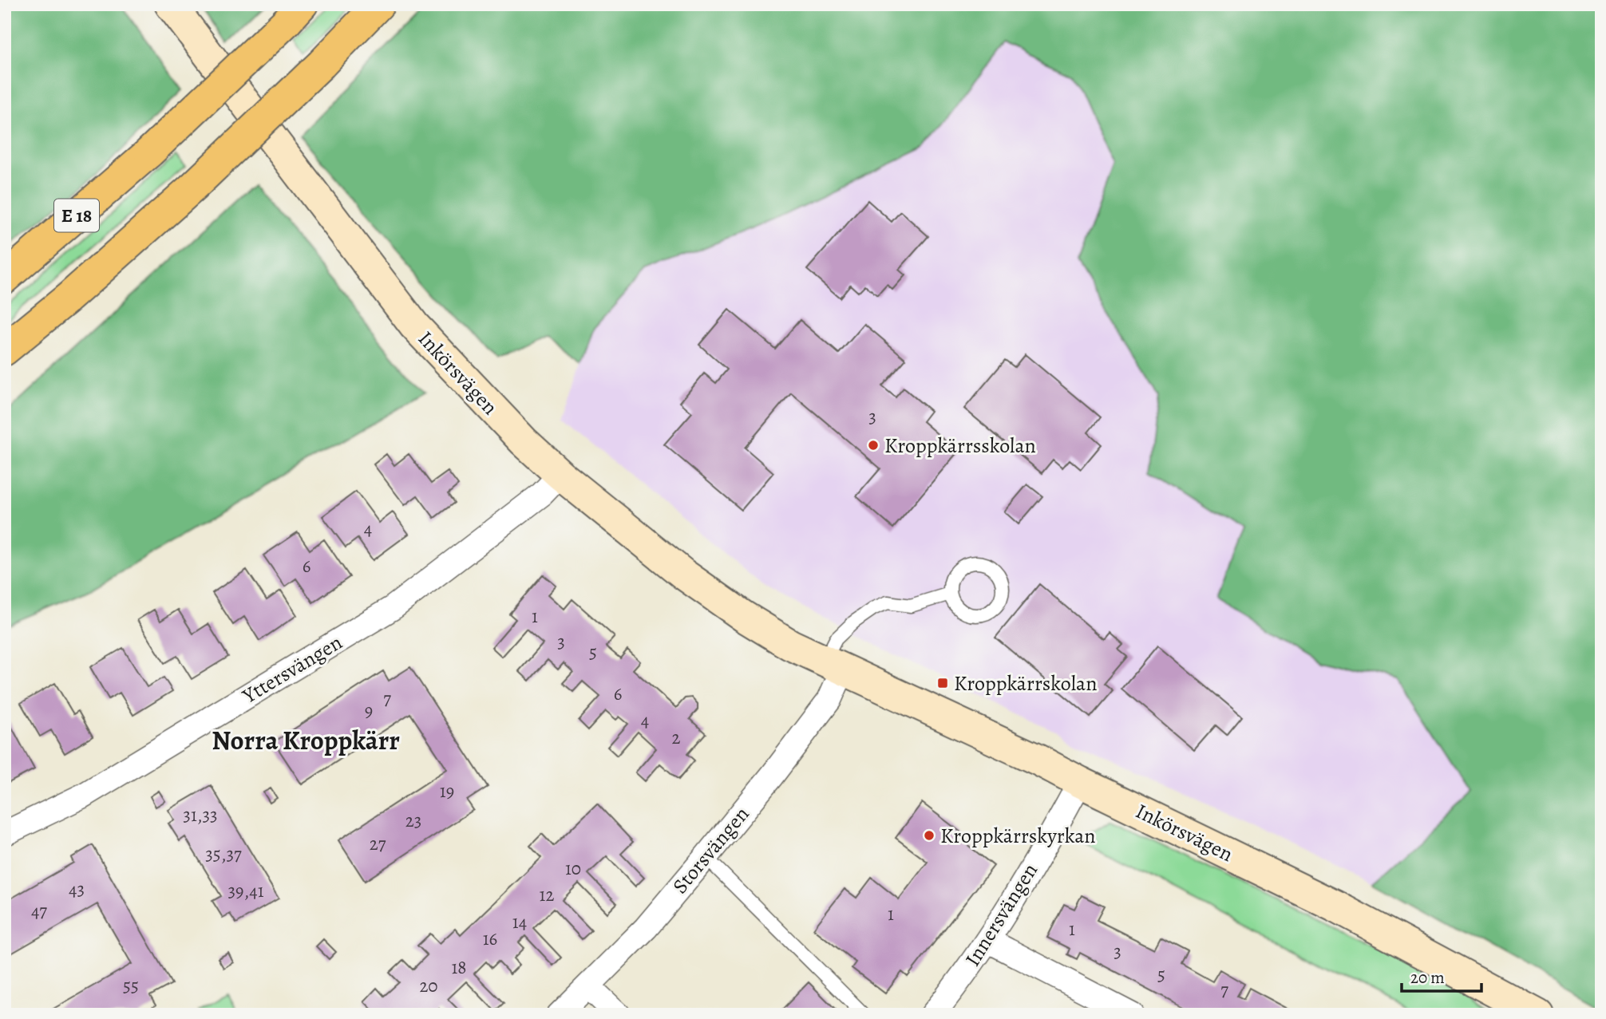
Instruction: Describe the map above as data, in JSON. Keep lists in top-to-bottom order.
{
  "streets": {
    "highway": ["E 18"],
    "street": [
      "Inkörsvägen",
      "Yttersvängen",
      "Storsvängen",
      "Innersvängen"
    ]
  },
  "crossings": [
    ["Inkörsvägen", "Yttersvängen"],
    ["Inkörsvägen", "Storsvängen"],
    ["Inkörsvägen", "Innersvängen"]
  ],
  "districts": ["Norra Kroppkärr"],
  "places": {
    "other": ["Kroppkärrsskolan", "Kroppkärrskyrkan"],
    "transit": ["Kroppkärrskolan"]
  },
  "house_numbers": [
    "3",
    "4",
    "6",
    "1",
    "3",
    "5",
    "6",
    "7",
    "9",
    "4",
    "2",
    "19",
    "31,33",
    "23",
    "27",
    "35,37",
    "10",
    "43",
    "39,41",
    "12",
    "47",
    "1",
    "14",
    "1",
    "16",
    "3",
    "18",
    "5",
    "55",
    "20",
    "7"
  ],
  "scale_bar": "20 m"
}
